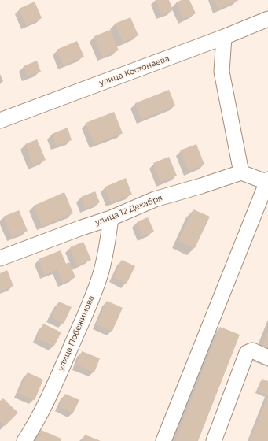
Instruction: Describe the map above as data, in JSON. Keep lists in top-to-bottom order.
{
  "streets": {
    "street": ["улица Костонаева", "улица 12 Декабря", "улица Побежимова"]
  },
  "crossings": [
    ["улица 12 Декабря", "улица Побежимова"]
  ]
}
